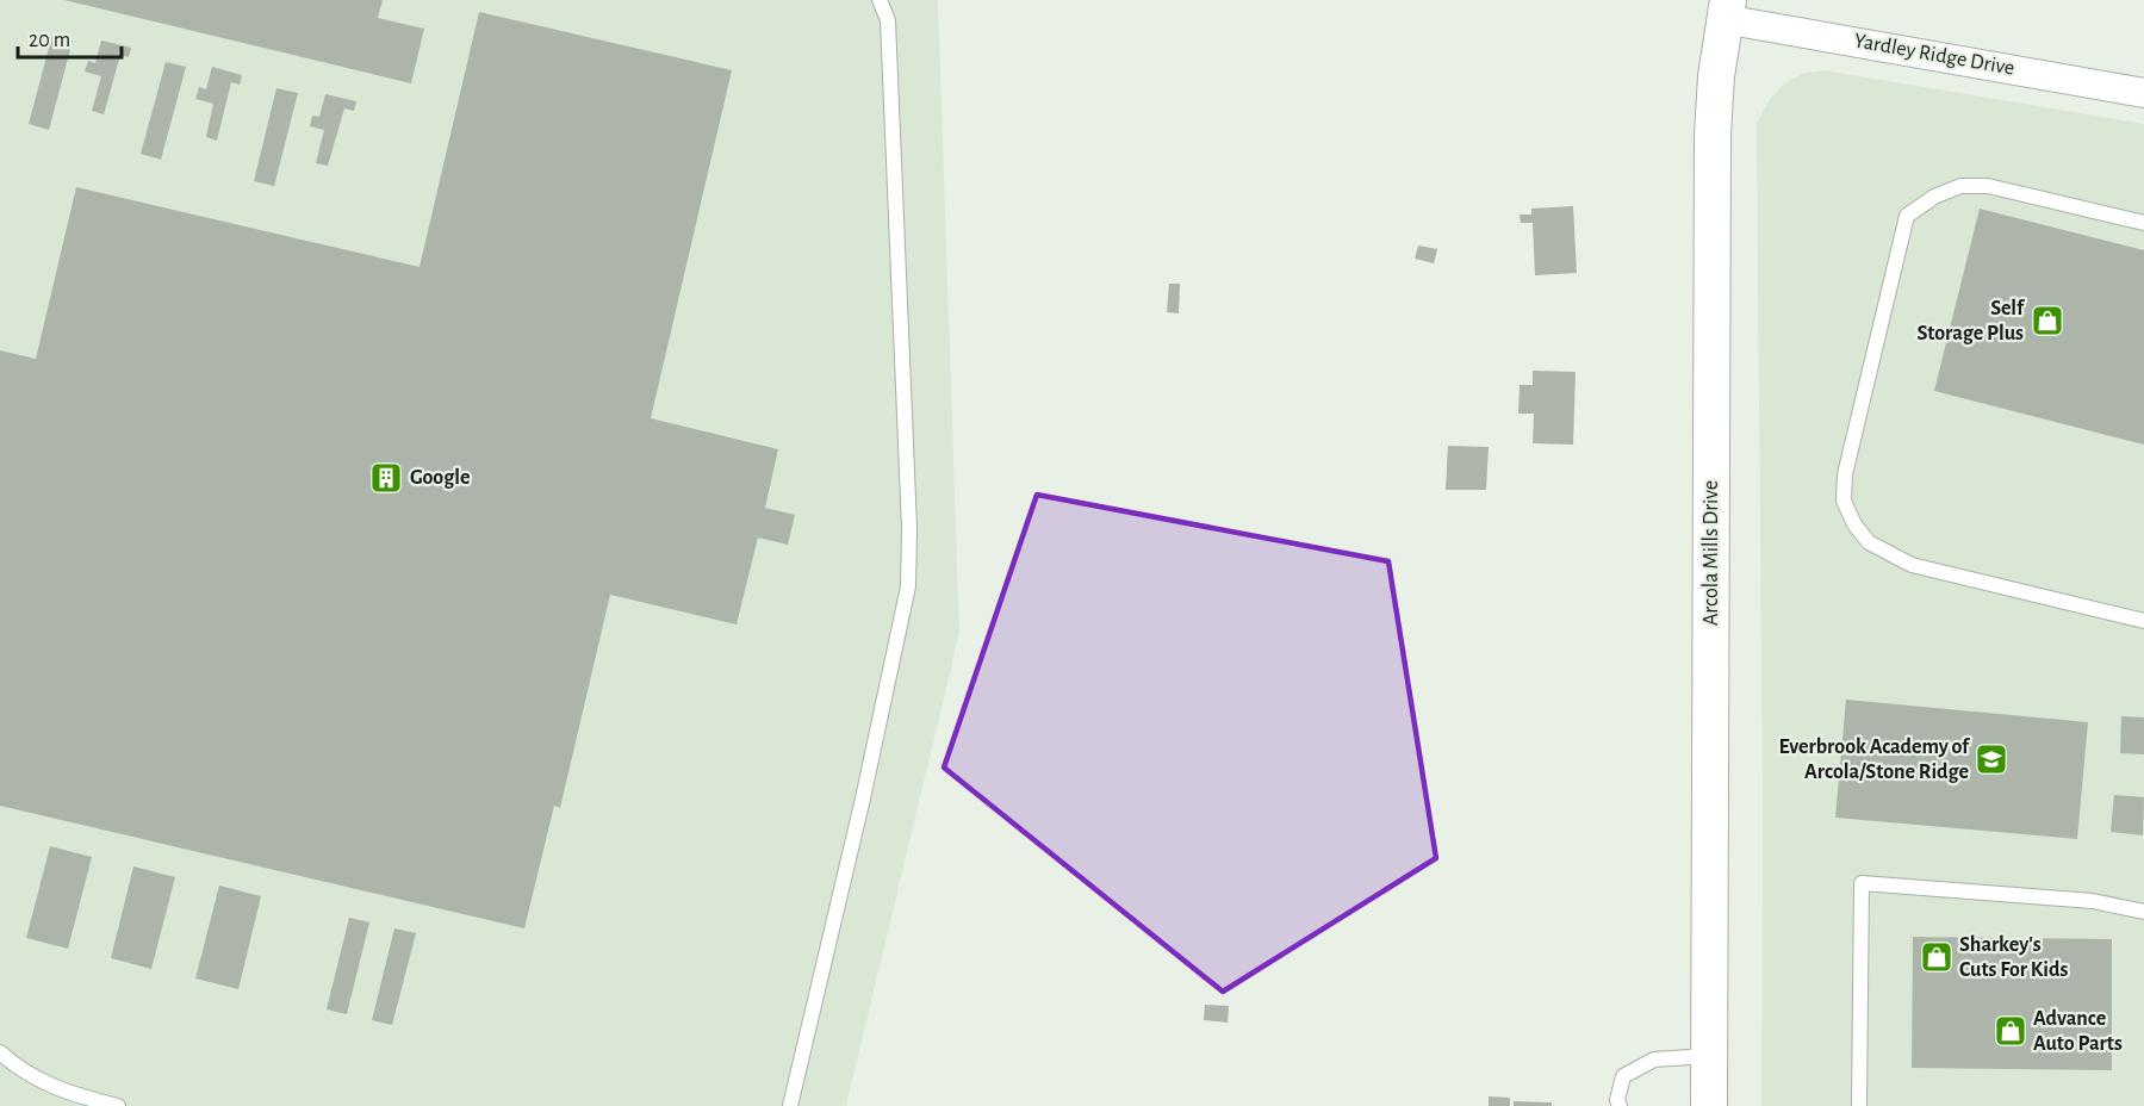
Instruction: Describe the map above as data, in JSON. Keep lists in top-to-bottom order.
{
  "streets": {
    "street": ["Yardley Ridge Drive", "Arcola Mills Drive"]
  },
  "crossings": [
    ["Yardley Ridge Drive", "Arcola Mills Drive"]
  ],
  "places": {
    "shop": ["Self Storage Plus", "Sharkey's Cuts For Kids", "Advance Auto Parts"],
    "building": ["Google"],
    "school or university": ["Everbrook Academy of Arcola/Stone Ridge"]
  },
  "scale_bar": "20 m"
}
